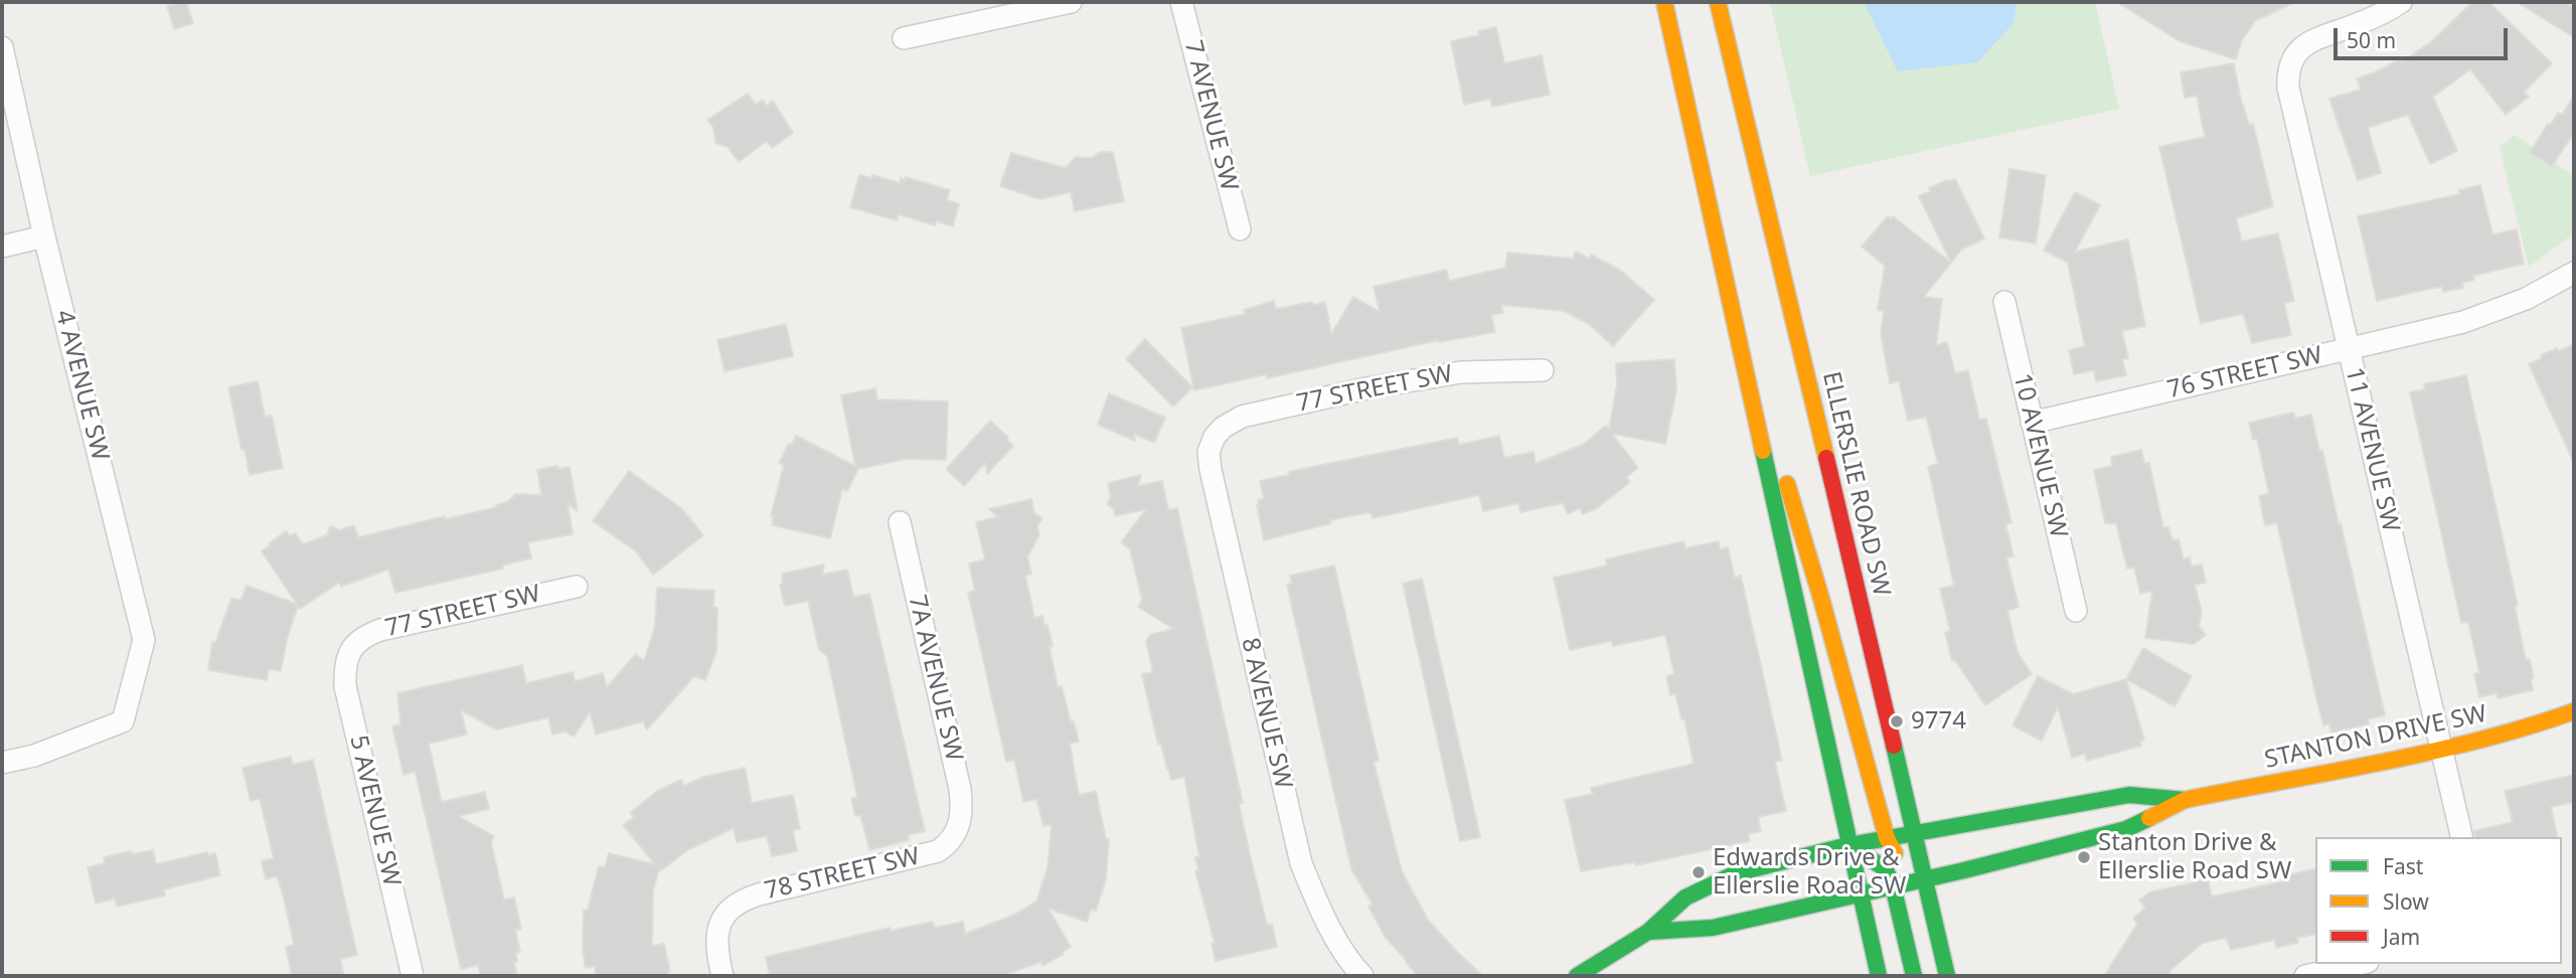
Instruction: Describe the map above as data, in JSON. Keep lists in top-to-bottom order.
{
  "streets": {
    "main road": ["ELLERSLIE ROAD SW", "STANTON DRIVE SW"],
    "street": [
      "7 AVENUE SW",
      "76 STREET SW",
      "4 AVENUE SW",
      "77 STREET SW",
      "11 AVENUE SW",
      "10 AVENUE SW",
      "7A AVENUE SW",
      "8 AVENUE SW",
      "5 AVENUE SW",
      "78 STREET SW"
    ]
  },
  "crossings": [
    ["76 STREET SW", "11 AVENUE SW"],
    ["76 STREET SW", "10 AVENUE SW"],
    ["77 STREET SW", "8 AVENUE SW"],
    ["77 STREET SW", "5 AVENUE SW"],
    ["11 AVENUE SW", "STANTON DRIVE SW"],
    ["ELLERSLIE ROAD SW", "STANTON DRIVE SW"],
    ["7A AVENUE SW", "78 STREET SW"]
  ],
  "places": ["9774", "Stanton Drive & Ellerslie Road SW", "Edwards Drive & Ellerslie Road SW"],
  "legend": ["Fast", "Slow", "Jam"],
  "scale_bar": "50 m"
}
